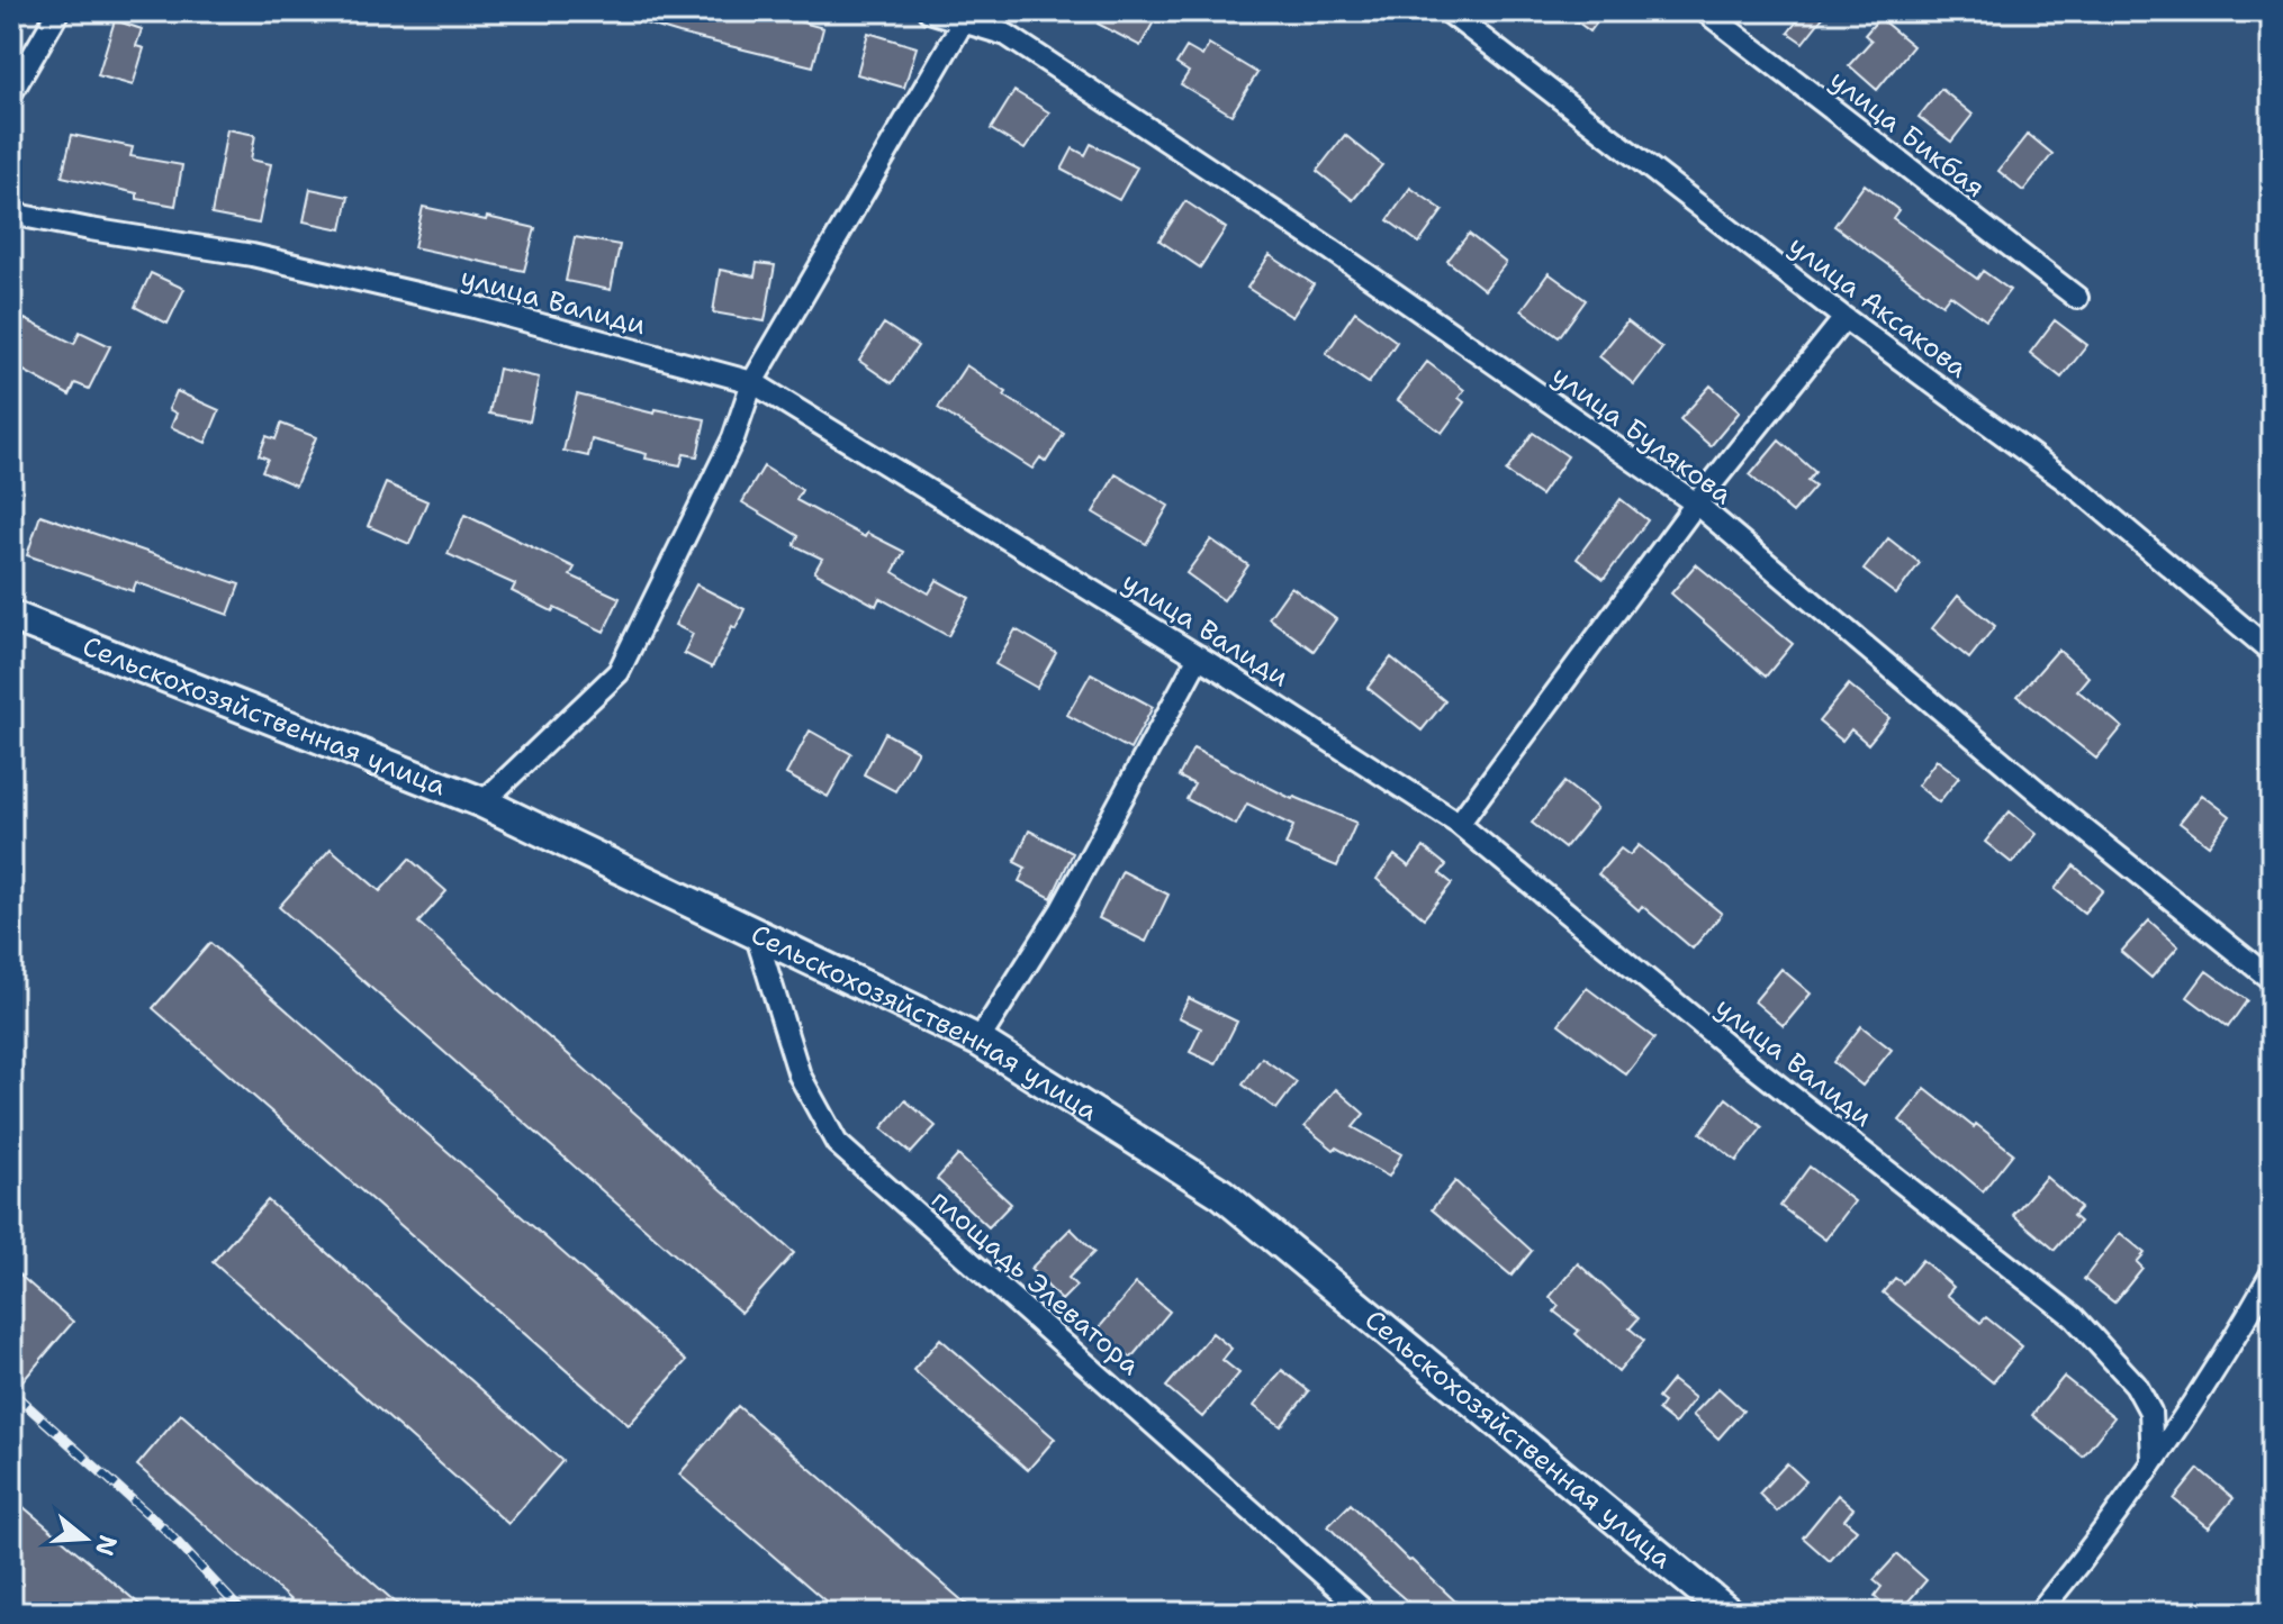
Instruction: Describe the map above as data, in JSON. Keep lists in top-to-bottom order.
{
  "streets": {
    "main road": ["Сельскохозяйственная улица"],
    "street": [
      "улица Бикбая",
      "улица Валиди",
      "улица Аксакова",
      "улица Булякова",
      "площадь Элеватора"
    ]
  },
  "crossings": [
    ["Сельскохозяйственная улица", "площадь Элеватора"]
  ],
  "north": "right"
}
